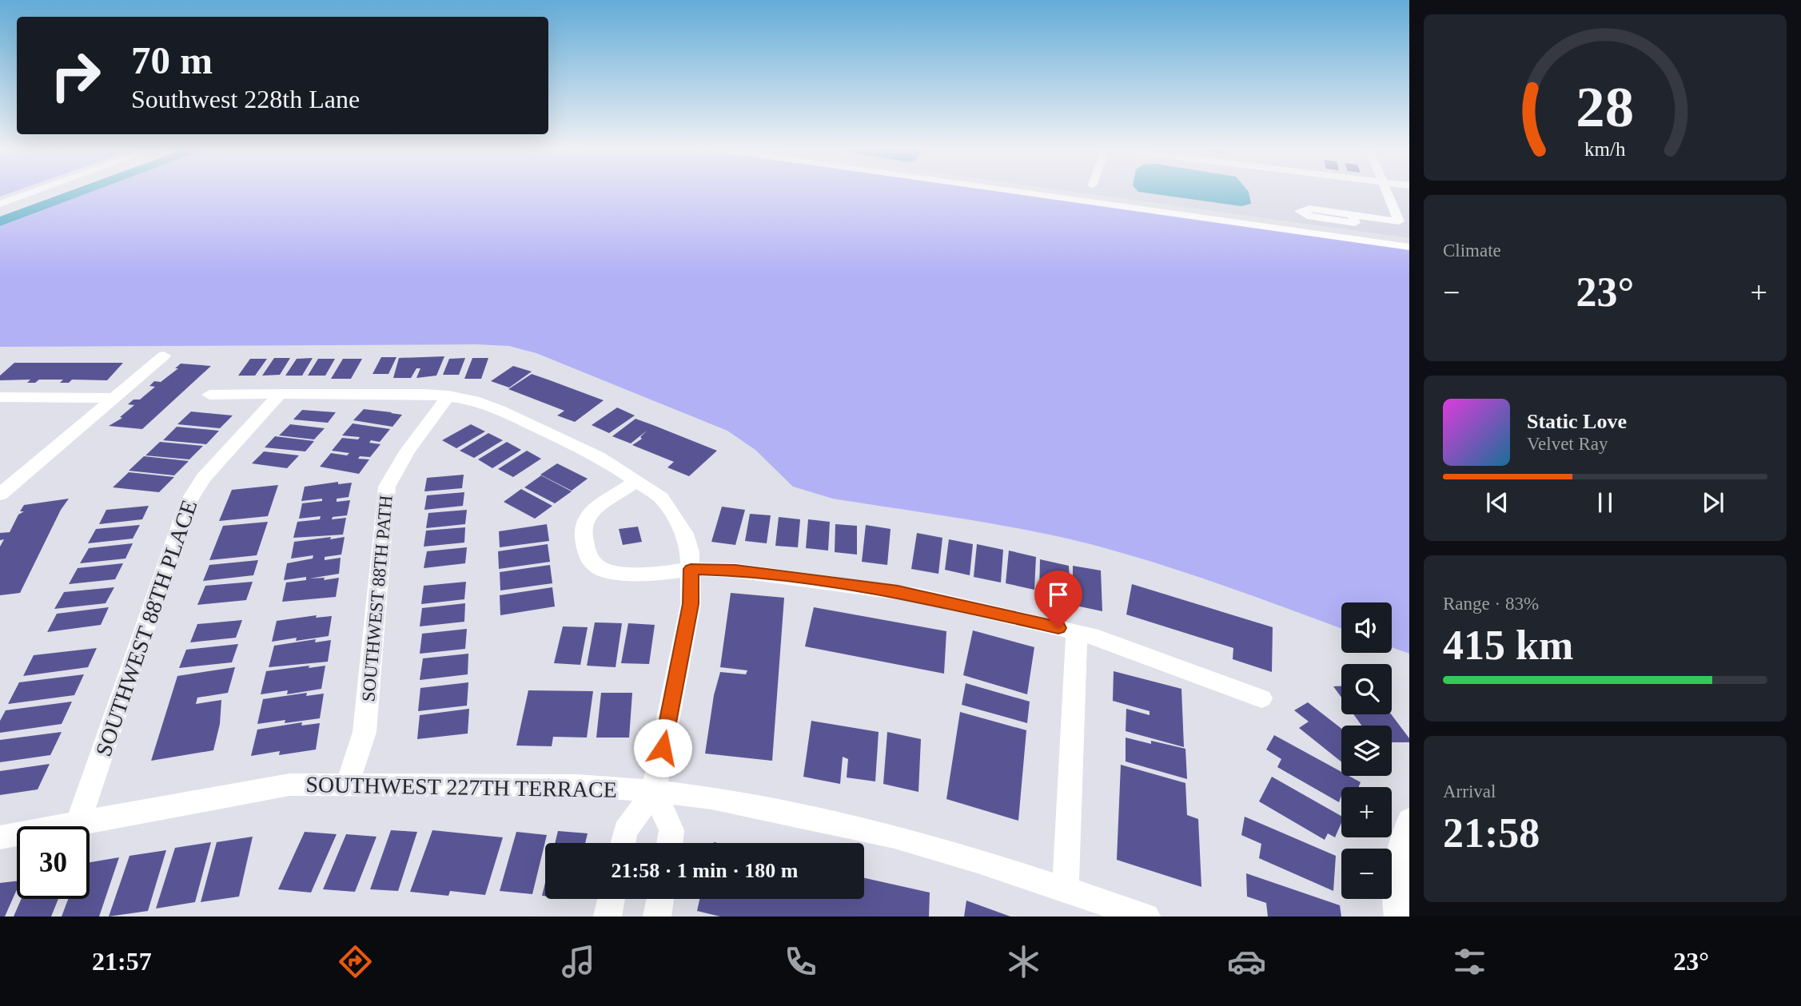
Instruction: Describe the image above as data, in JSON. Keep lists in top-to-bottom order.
{
  "streets": {
    "street": ["SOUTHWEST 88TH PATH", "SOUTHWEST 88TH PLACE", "SOUTHWEST 227TH TERRACE"]
  },
  "crossings": [
    ["SOUTHWEST 88TH PATH", "SOUTHWEST 227TH TERRACE"],
    ["SOUTHWEST 88TH PLACE", "SOUTHWEST 227TH TERRACE"]
  ],
  "page": {
    "turn": ["70 m", "Southwest 228th Lane"],
    "tile": [
      "Climate",
      ["Range · 83%", "415 km"],
      ["Arrival", "21:58"]
    ],
    "heat": ["−", "23°", "+"],
    "song": ["Static Love", "Velvet Ray"],
    "map_buttons": ["+", "−"],
    "limit": "30",
    "trip": "21:58 · 1 min · 180 m",
    "tabs": ["21:57", "23°"],
    "gauge": ["28", "km/h"]
  }
}
